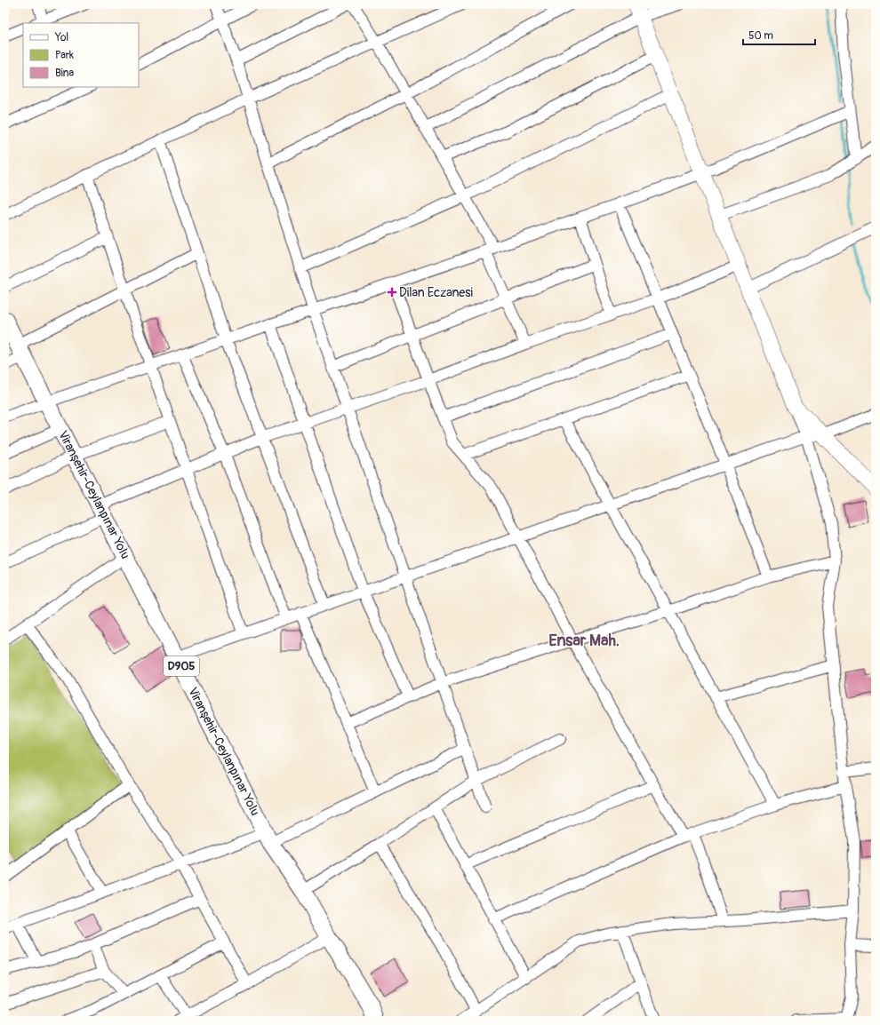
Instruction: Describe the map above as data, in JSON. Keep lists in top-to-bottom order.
{
  "streets": {
    "main road": ["Viranşehir-Ceylanpınar Yolu", "D905"]
  },
  "districts": ["Ensar Mah."],
  "places": {
    "health": ["Dilan Eczanesi"]
  },
  "legend": ["Yol", "Park", "Bina"],
  "scale_bar": "50 m"
}
